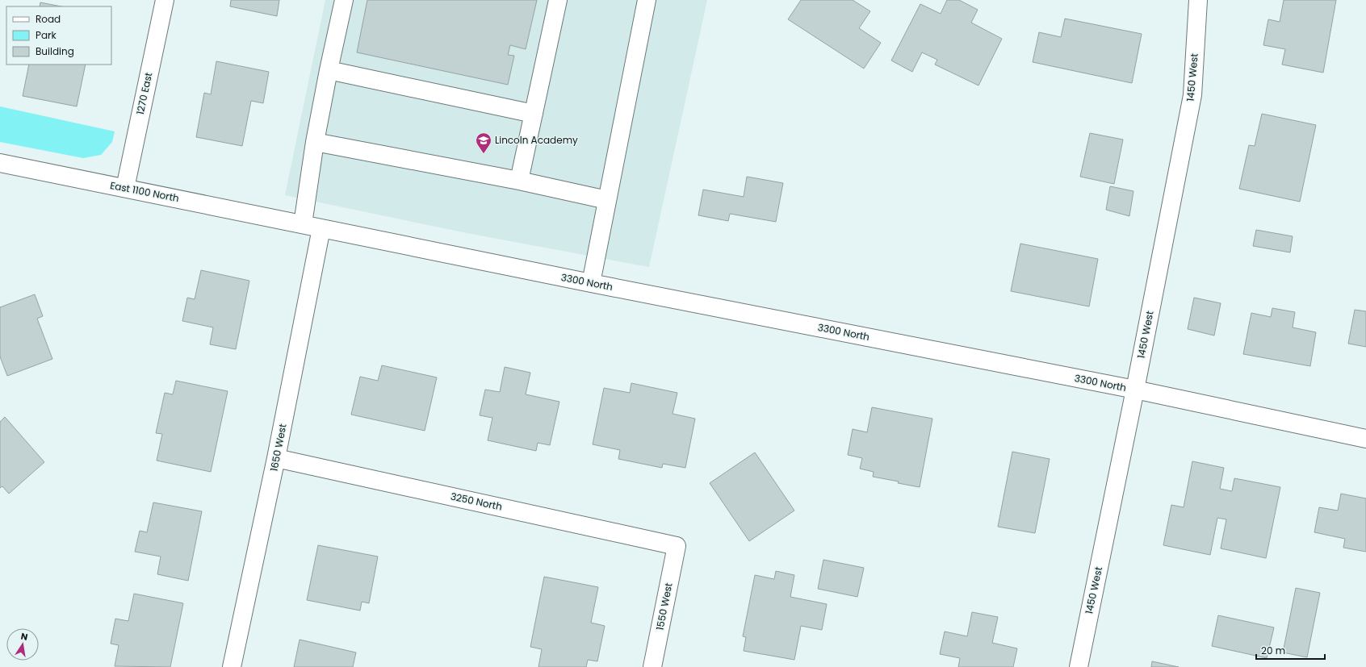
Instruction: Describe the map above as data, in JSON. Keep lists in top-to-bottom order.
{
  "streets": {
    "street": [
      "1450 West",
      "1270 East",
      "East 1100 North",
      "3300 North",
      "1650 West",
      "3250 North",
      "1550 West"
    ]
  },
  "crossings": [
    ["1450 West", "3300 North"],
    ["1270 East", "East 1100 North"],
    ["East 1100 North", "3300 North"],
    ["East 1100 North", "1650 West"],
    ["3300 North", "1650 West"],
    ["1650 West", "3250 North"],
    ["3250 North", "1550 West"]
  ],
  "places": {
    "school or university": ["Lincoln Academy"]
  },
  "legend": ["Road", "Park", "Building"],
  "scale_bar": "20 m",
  "north": "top"
}
